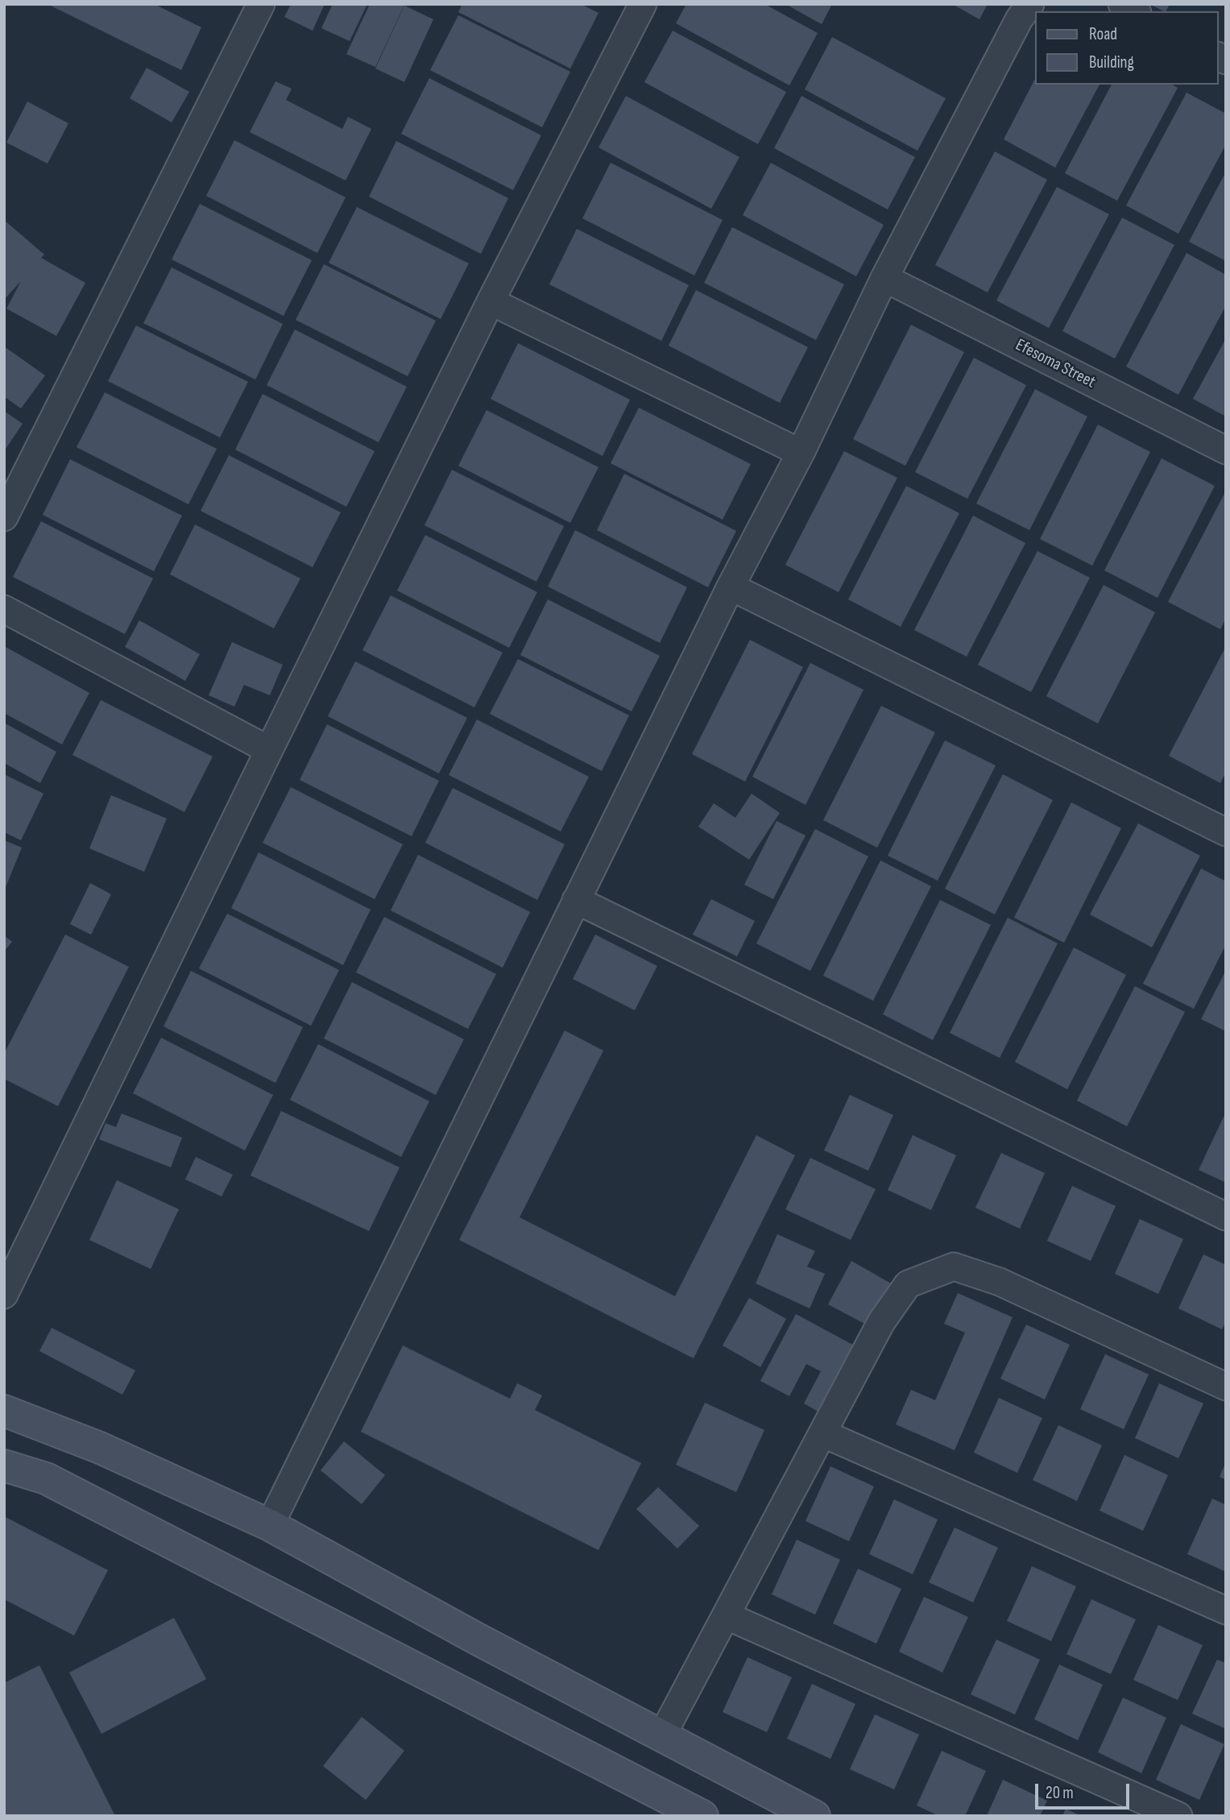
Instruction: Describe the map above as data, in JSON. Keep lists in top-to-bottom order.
{
  "streets": {
    "street": ["Efesoma Street"]
  },
  "legend": ["Road", "Building"],
  "scale_bar": "20 m"
}
